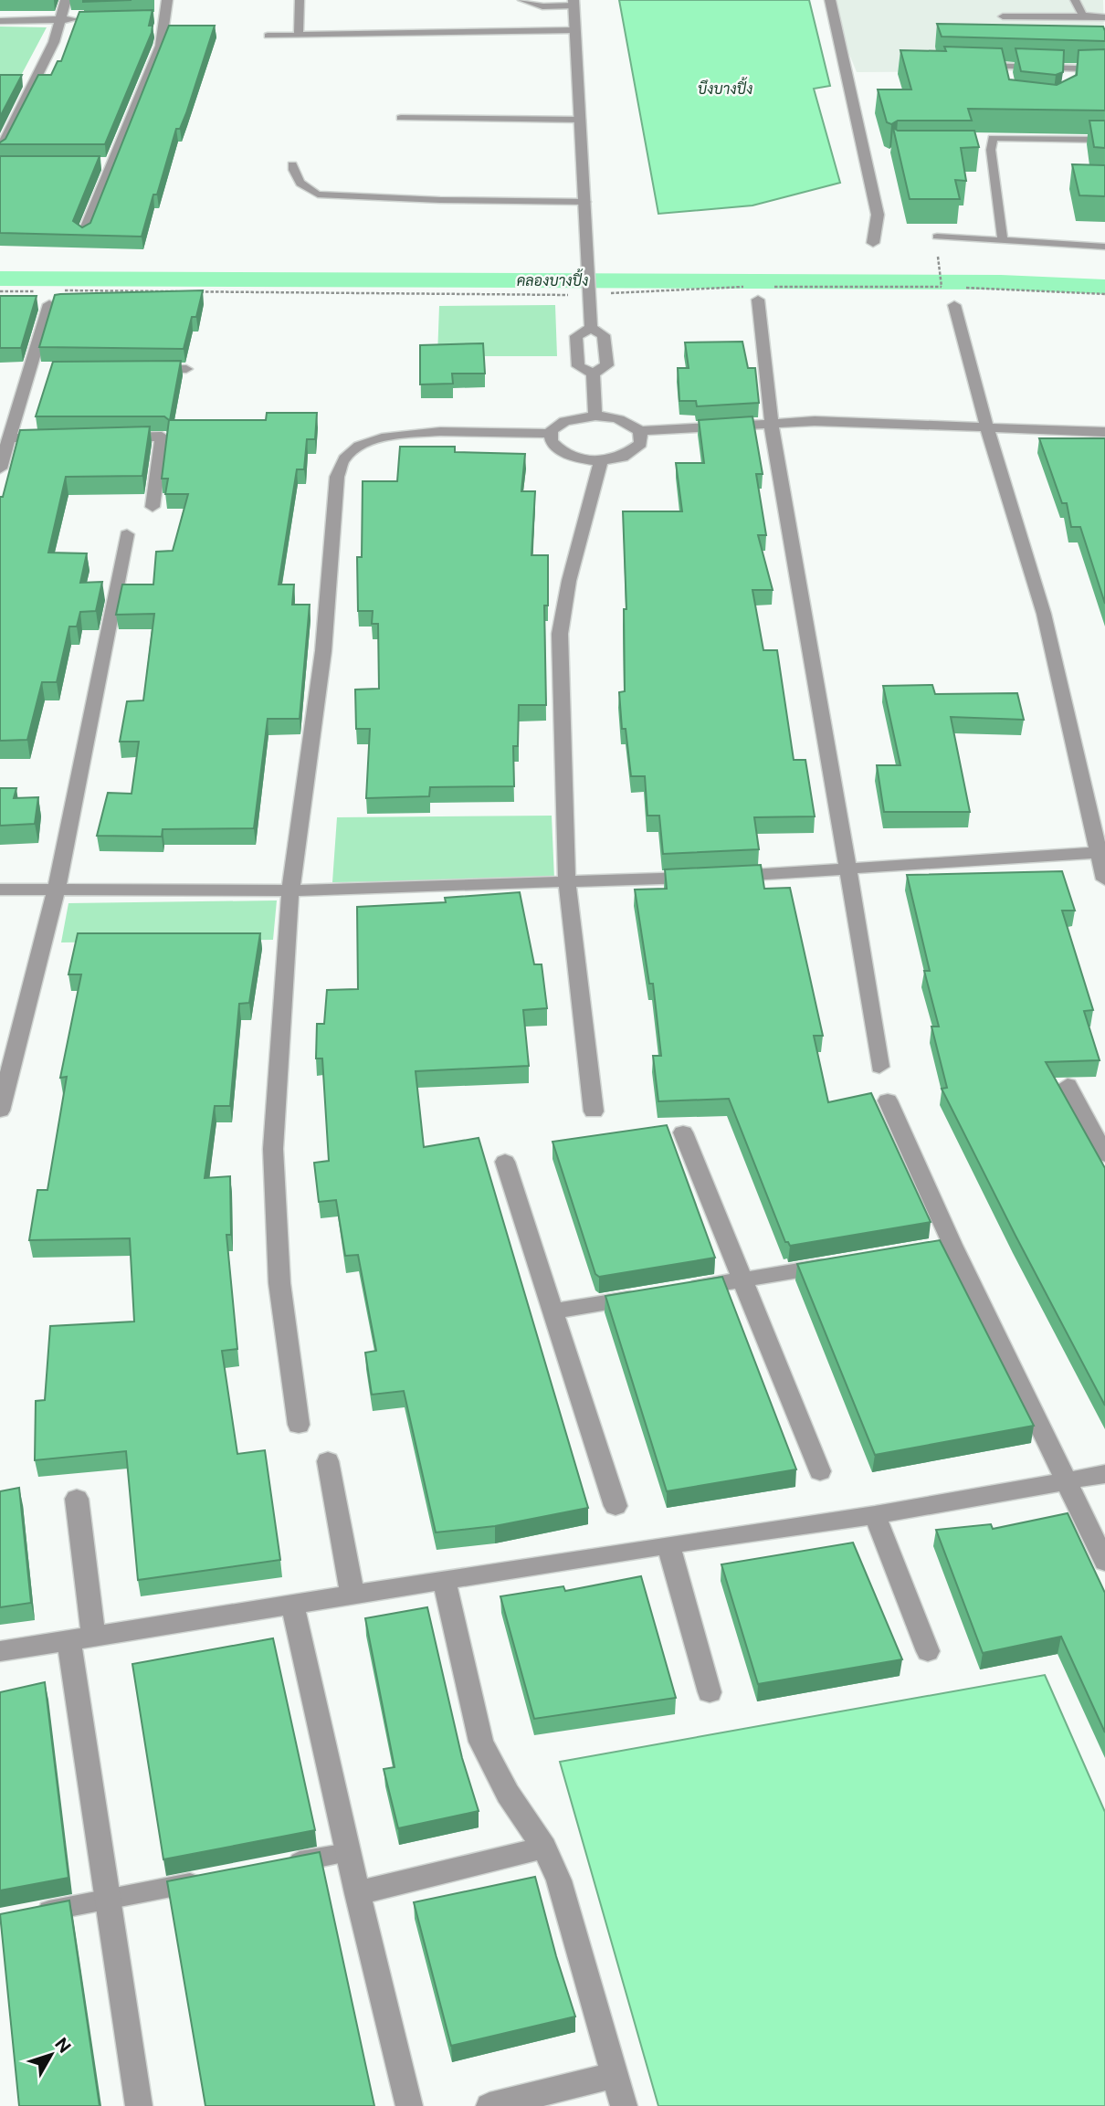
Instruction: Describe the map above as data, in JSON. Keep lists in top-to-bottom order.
{
  "water": ["บึงบางปิ้ง", "คลองบางปิ้ง"],
  "north": "top right"
}
